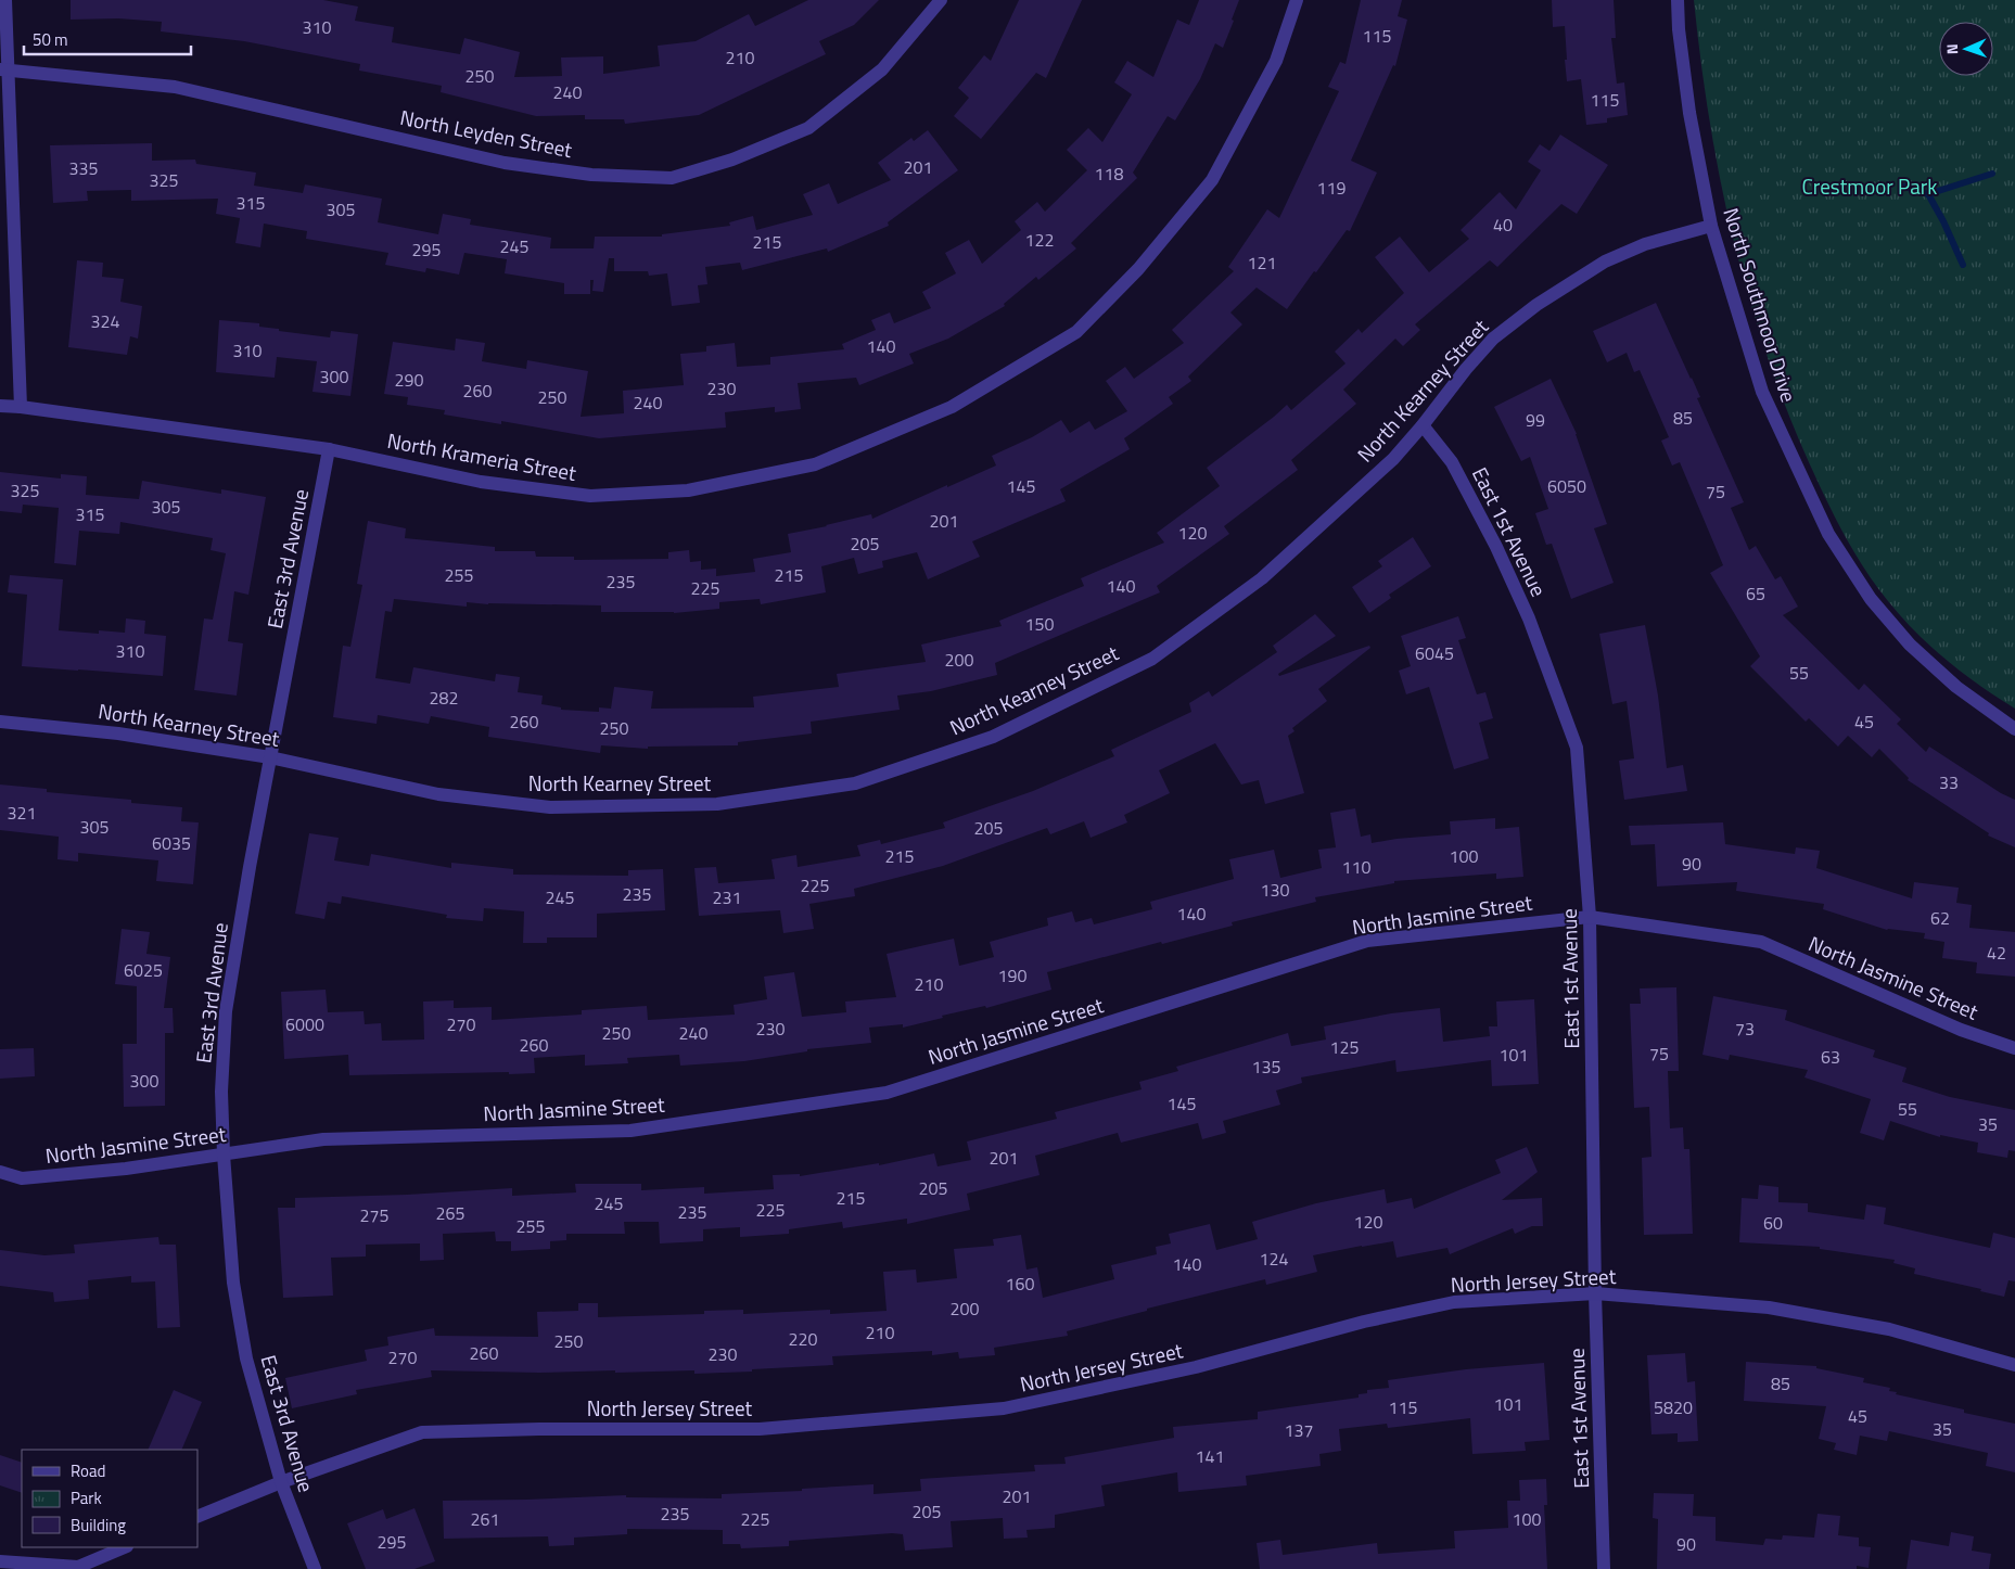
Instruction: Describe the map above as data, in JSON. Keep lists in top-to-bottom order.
{
  "streets": {
    "street": [
      "North Leyden Street",
      "North Southmoor Drive",
      "North Kearney Street",
      "North Krameria Street",
      "East 1st Avenue",
      "East 3rd Avenue",
      "North Jasmine Street",
      "North Jersey Street"
    ]
  },
  "crossings": [
    ["North Southmoor Drive", "North Kearney Street"],
    ["North Kearney Street", "East 1st Avenue"],
    ["North Kearney Street", "East 3rd Avenue"],
    ["North Krameria Street", "East 3rd Avenue"],
    ["East 1st Avenue", "North Jasmine Street"],
    ["East 1st Avenue", "North Jersey Street"],
    ["East 3rd Avenue", "North Jasmine Street"],
    ["East 3rd Avenue", "North Jersey Street"]
  ],
  "parks": ["Crestmoor Park"],
  "house_numbers": [
    "310",
    "115",
    "210",
    "250",
    "240",
    "115",
    "201",
    "335",
    "118",
    "325",
    "119",
    "315",
    "305",
    "40",
    "122",
    "215",
    "245",
    "295",
    "121",
    "324",
    "140",
    "310",
    "300",
    "290",
    "230",
    "260",
    "250",
    "240",
    "85",
    "99",
    "145",
    "6050",
    "325",
    "75",
    "305",
    "315",
    "201",
    "120",
    "205",
    "255",
    "215",
    "235",
    "140",
    "225",
    "65",
    "150",
    "310",
    "6045",
    "200",
    "55",
    "282",
    "260",
    "45",
    "250",
    "33",
    "321",
    "305",
    "205",
    "6035",
    "215",
    "100",
    "90",
    "110",
    "225",
    "130",
    "235",
    "245",
    "231",
    "140",
    "62",
    "42",
    "6025",
    "190",
    "210",
    "6000",
    "270",
    "230",
    "73",
    "250",
    "240",
    "260",
    "125",
    "75",
    "101",
    "63",
    "135",
    "300",
    "145",
    "55",
    "35",
    "201",
    "205",
    "215",
    "245",
    "225",
    "235",
    "265",
    "275",
    "120",
    "60",
    "255",
    "124",
    "140",
    "160",
    "200",
    "210",
    "220",
    "250",
    "260",
    "230",
    "270",
    "85",
    "101",
    "115",
    "5820",
    "45",
    "35",
    "137",
    "141",
    "201",
    "205",
    "235",
    "261",
    "225",
    "100",
    "295",
    "90"
  ],
  "legend": ["Road", "Park", "Building"],
  "scale_bar": "50 m",
  "north": "left"
}
